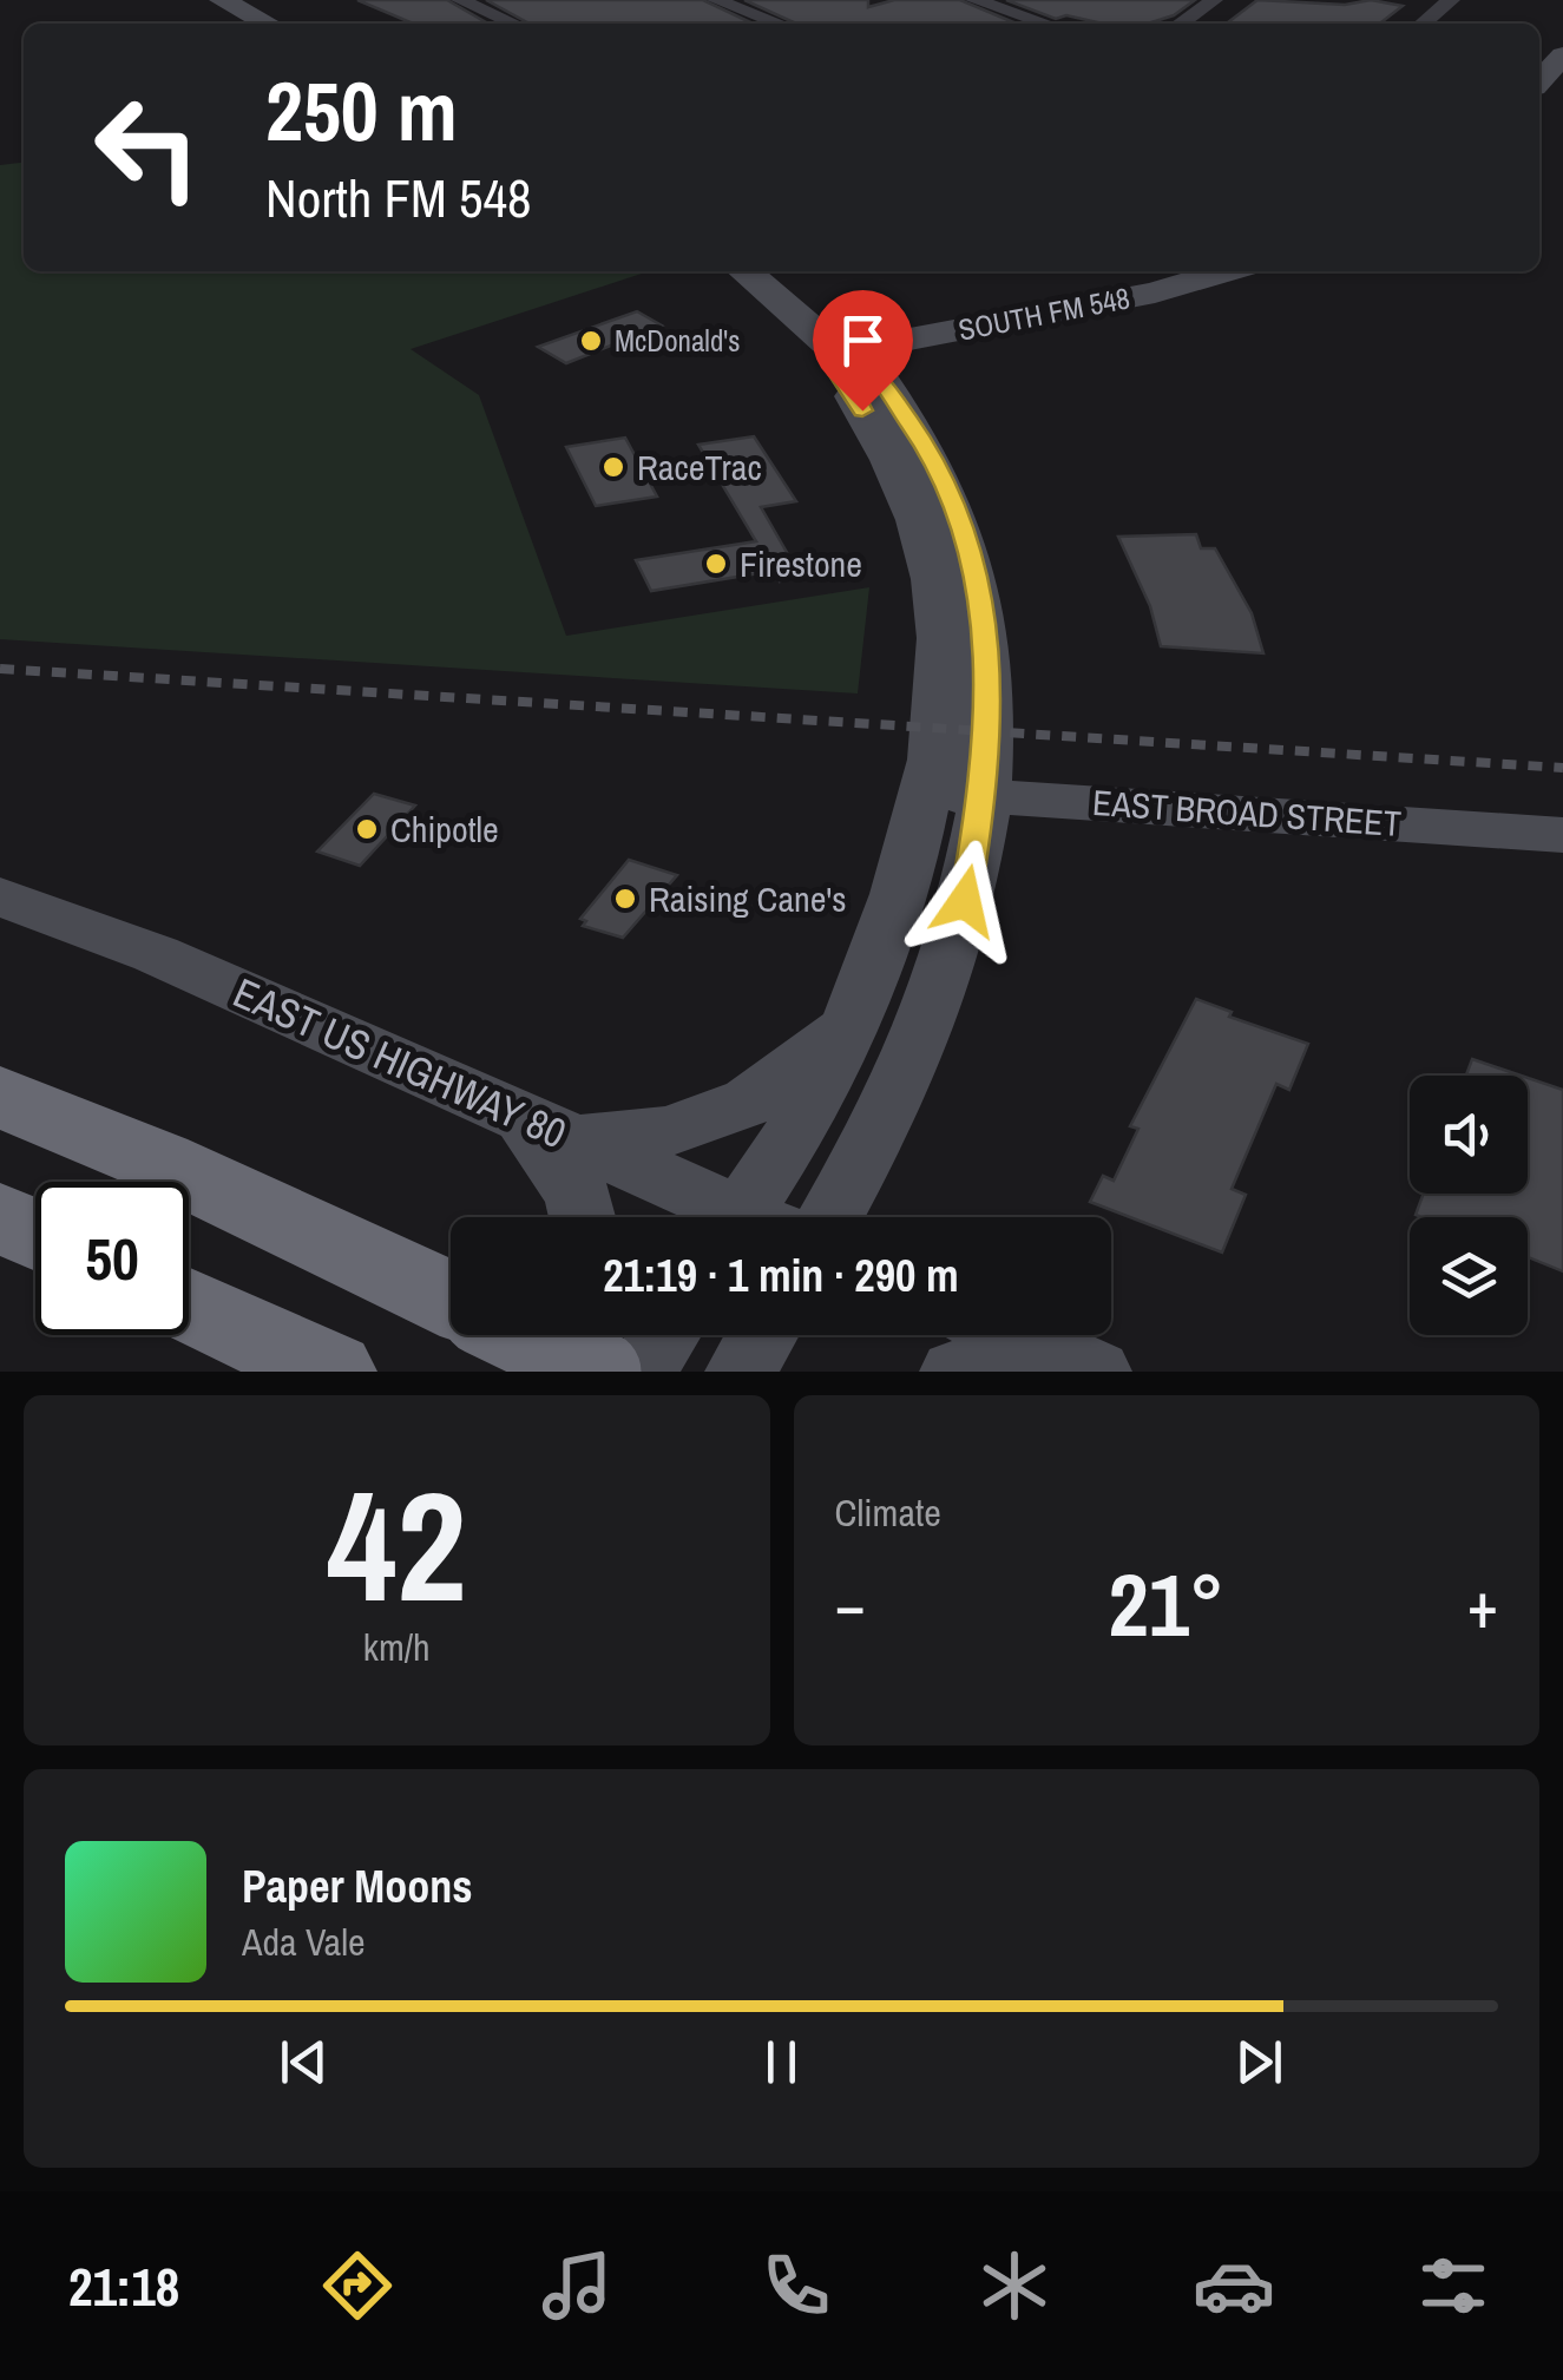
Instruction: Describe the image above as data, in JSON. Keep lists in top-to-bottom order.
{
  "streets": {
    "main road": ["SOUTH FM 548", "EAST BROAD STREET", "EAST US HIGHWAY 80"]
  },
  "places": [
    "McDonald's",
    "RaceTrac",
    "Firestone",
    "Chipotle",
    "Raising Cane's"
  ],
  "page": {
    "turn": ["250 m", "North FM 548"],
    "limit": "50",
    "trip": "21:19 · 1 min · 290 m",
    "tile": [
      ["42", "km/h"],
      "Climate"
    ],
    "heat": ["−", "21°", "+"],
    "song": ["Paper Moons", "Ada Vale"],
    "tabs": "21:18"
  }
}
